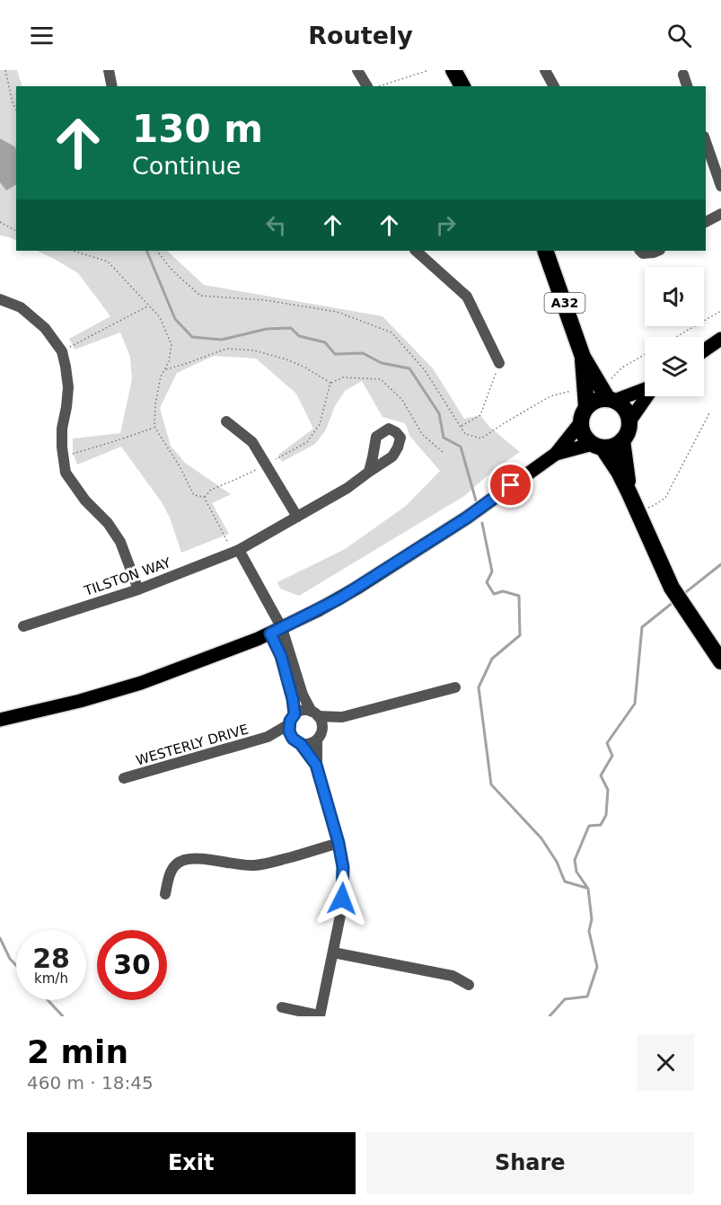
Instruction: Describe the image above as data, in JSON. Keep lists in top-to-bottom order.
{
  "streets": {
    "highway": ["A32"],
    "street": ["TILSTON WAY", "WESTERLY DRIVE"]
  },
  "page": {
    "header": "Routely",
    "turn": ["130 m", "Continue"],
    "speed": "28 km/h",
    "limit": "30",
    "heading": ["2 min", "460 m · 18:45"],
    "buttons": ["Exit", "Share"]
  }
}
